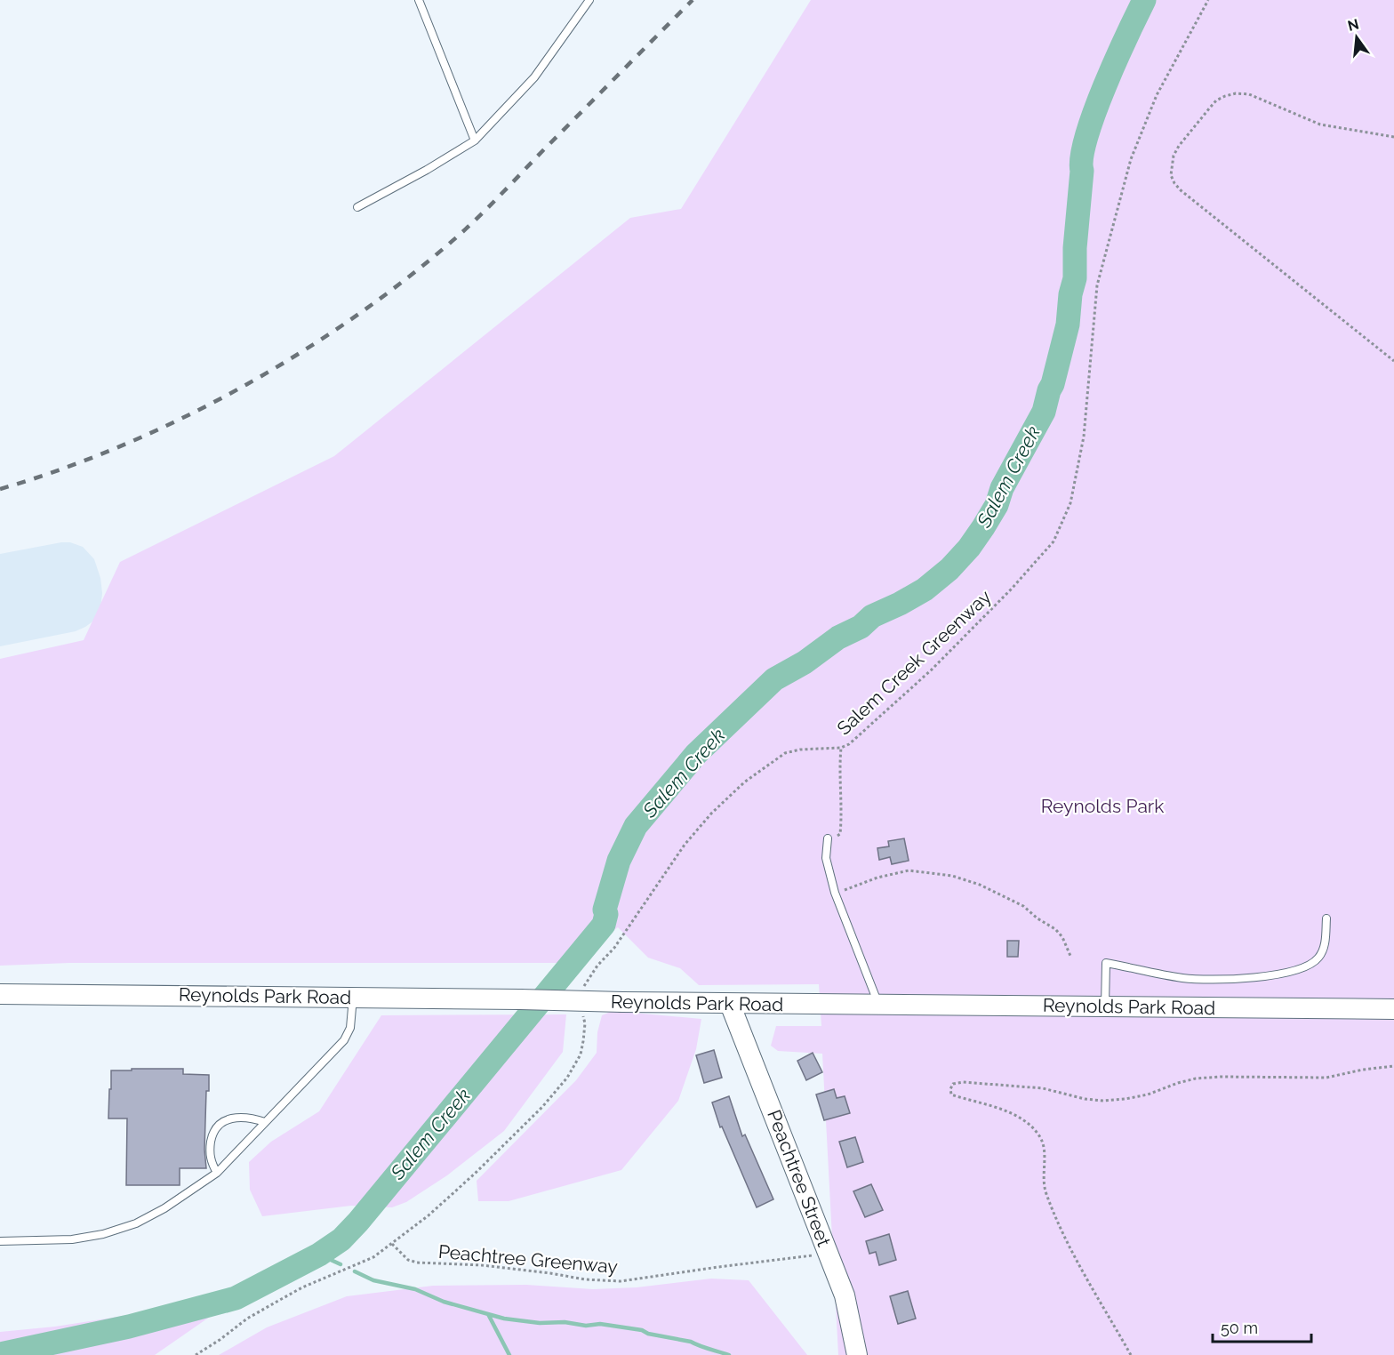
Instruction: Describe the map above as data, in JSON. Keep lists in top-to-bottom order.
{
  "streets": {
    "main road": ["Reynolds Park Road", "Peachtree Street"],
    "path": ["Salem Creek Greenway", "Peachtree Greenway"]
  },
  "crossings": [
    ["Reynolds Park Road", "Peachtree Street"],
    ["Peachtree Street", "Peachtree Greenway"]
  ],
  "water": ["Salem Creek"],
  "parks": ["Reynolds Park"],
  "scale_bar": "50 m",
  "north": "top"
}
